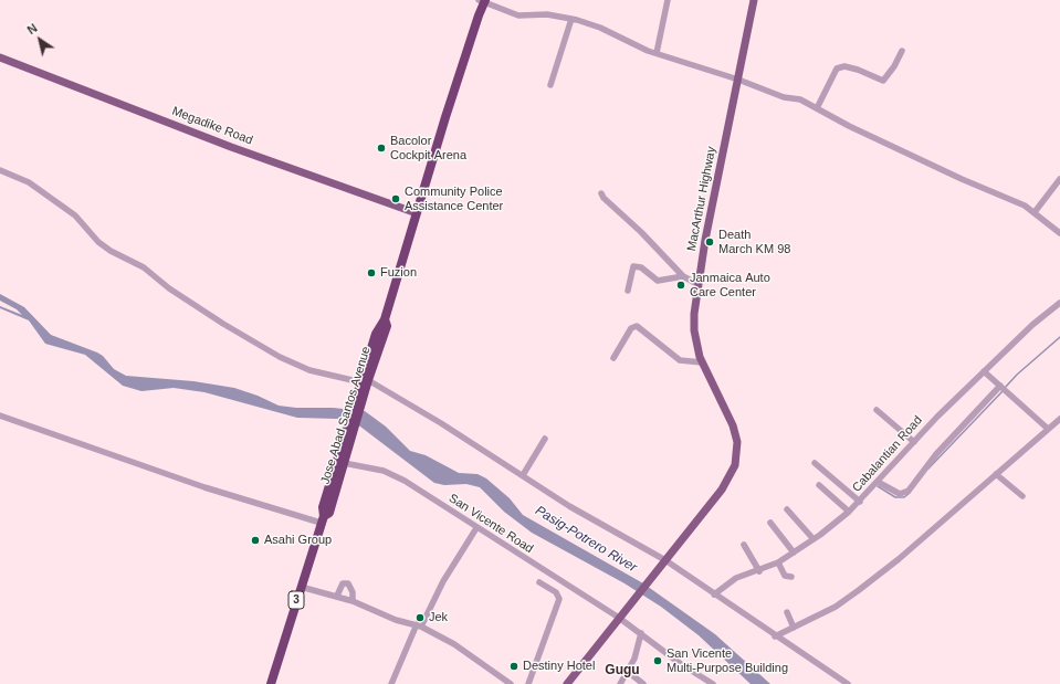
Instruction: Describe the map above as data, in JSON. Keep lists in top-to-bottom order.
{
  "streets": {
    "highway": ["Jose Abad Santos Avenue", "3"],
    "main road": ["Megadike Road", "MacArthur Highway"],
    "street": ["Cabalantian Road", "San Vicente Road"]
  },
  "crossings": [
    ["Megadike Road", "Jose Abad Santos Avenue"],
    ["MacArthur Highway", "San Vicente Road"],
    ["Jose Abad Santos Avenue", "San Vicente Road"]
  ],
  "districts": ["Gugu"],
  "water": ["Pasig-Potrero River"],
  "places": [
    "Bacolor Cockpit Arena",
    "Community Police Assistance Center",
    "Death March KM 98",
    "Fuzion",
    "Janmaica Auto Care Center",
    "Asahi Group",
    "Jek",
    "San Vicente Multi-Purpose Building",
    "Destiny Hotel"
  ],
  "north": "top left"
}
